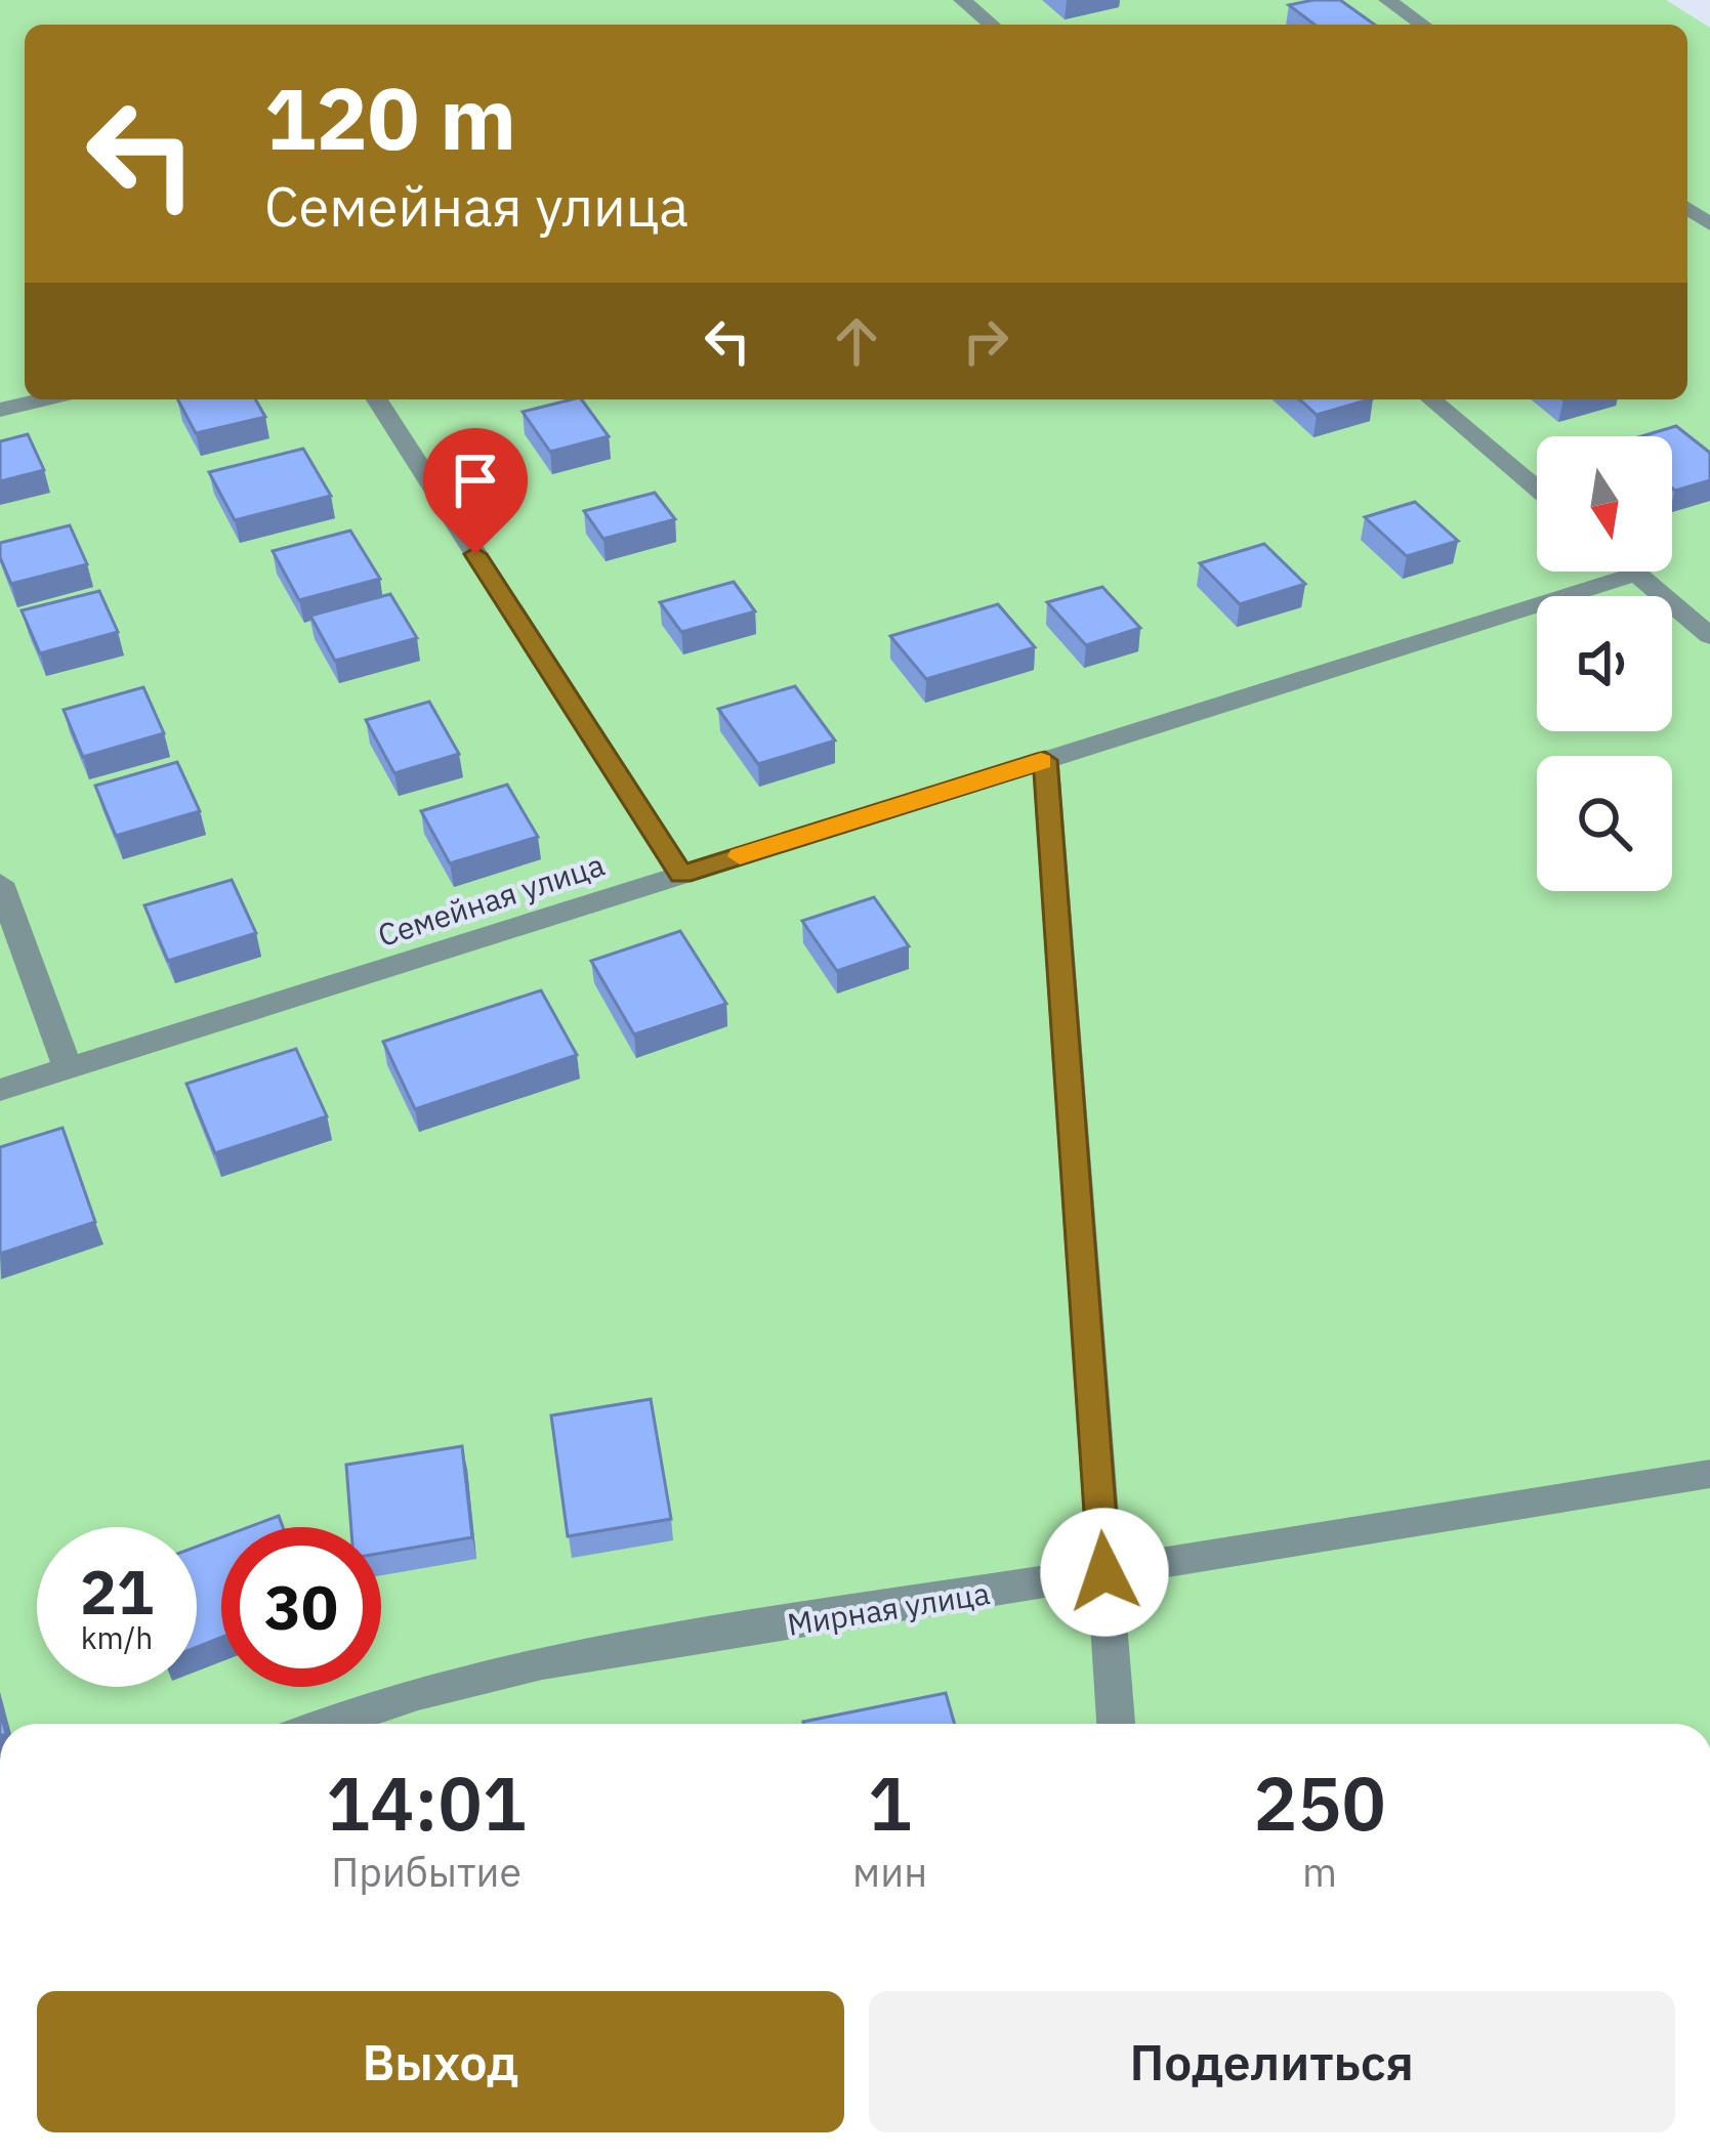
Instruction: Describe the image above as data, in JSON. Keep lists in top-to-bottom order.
{
  "streets": {
    "street": ["Семейная улица", "Мирная улица"]
  },
  "north": "bottom",
  "page": {
    "turn": ["120 m", "Семейная улица"],
    "speed": "21 km/h",
    "limit": "30",
    "eta": [
      "14:01",
      "Прибытие",
      "1",
      "мин",
      "250",
      "m"
    ],
    "buttons": ["Выход", "Поделиться"]
  }
}
